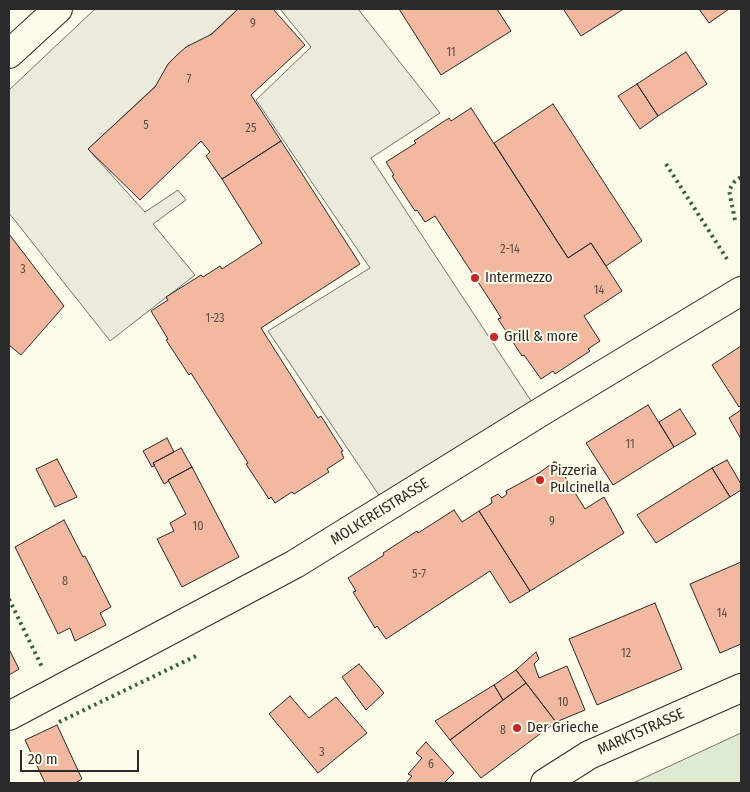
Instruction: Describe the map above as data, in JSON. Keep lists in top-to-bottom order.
{
  "streets": {
    "street": ["MOLKEREISTRASSE", "MARKTSTRASSE"]
  },
  "places": [
    "Intermezzo",
    "Grill & more",
    "Pizzeria Pulcinella",
    "Der Grieche"
  ],
  "house_numbers": [
    "9",
    "11",
    "7",
    "5",
    "25",
    "2-14",
    "3",
    "14",
    "1-23",
    "11",
    "9",
    "10",
    "5-7",
    "8",
    "14",
    "12",
    "10",
    "8",
    "3",
    "6"
  ],
  "scale_bar": "20 m"
}
